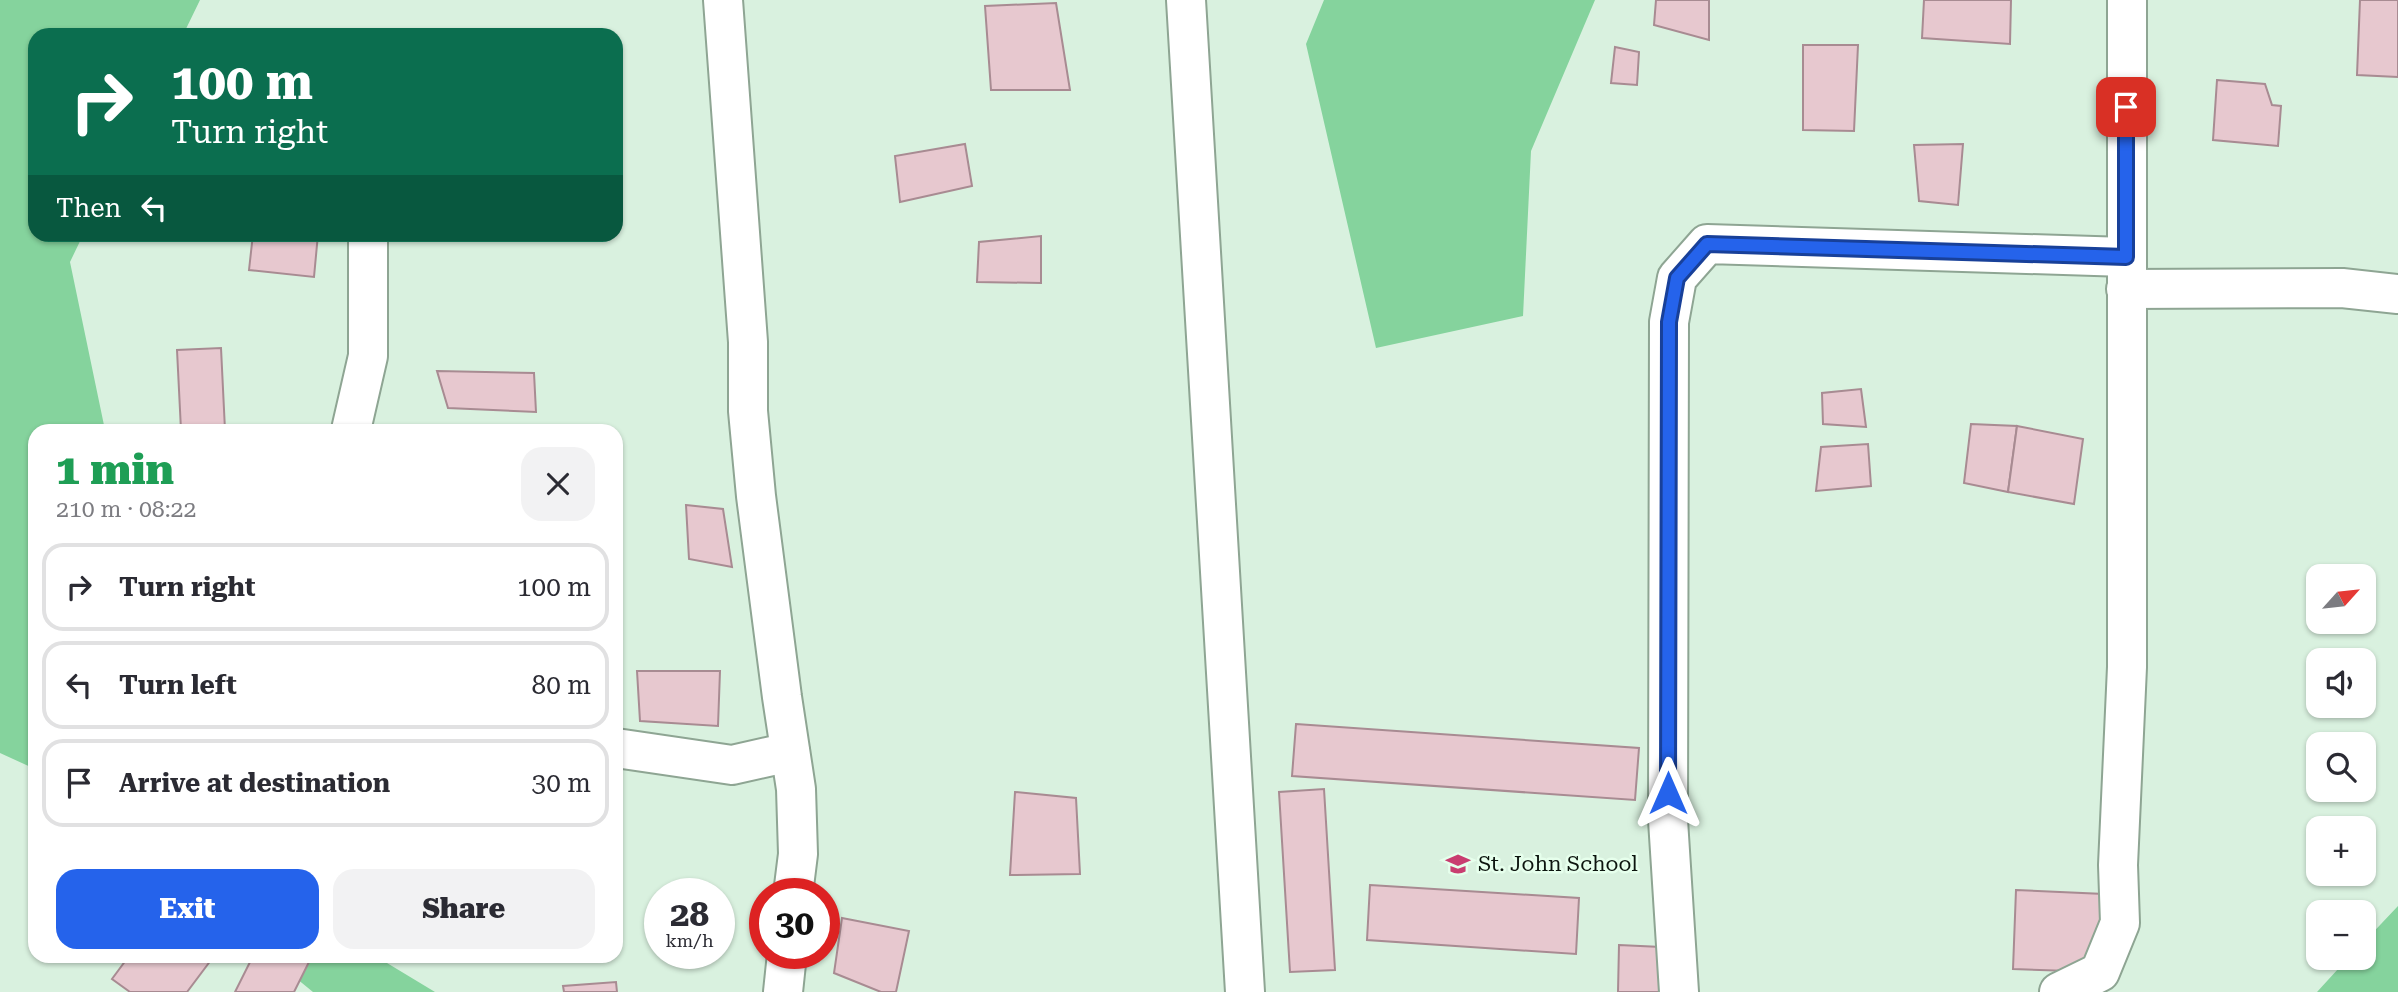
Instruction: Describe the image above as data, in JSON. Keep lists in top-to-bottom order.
{
  "places": {
    "school or university": ["St. John School"]
  },
  "north": "top right",
  "page": {
    "turn": ["100 m", "Turn right"],
    "then": "Then",
    "heading": ["1 min", "210 m · 08:22"],
    "list": [
      {
        "name": "Turn right",
        "value": "100 m"
      },
      {
        "name": "Turn left",
        "value": "80 m"
      },
      {
        "name": "Arrive at destination",
        "value": "30 m"
      }
    ],
    "map_buttons": ["+", "−"],
    "buttons": ["Exit", "Share"],
    "speed": "28 km/h",
    "limit": "30"
  }
}
